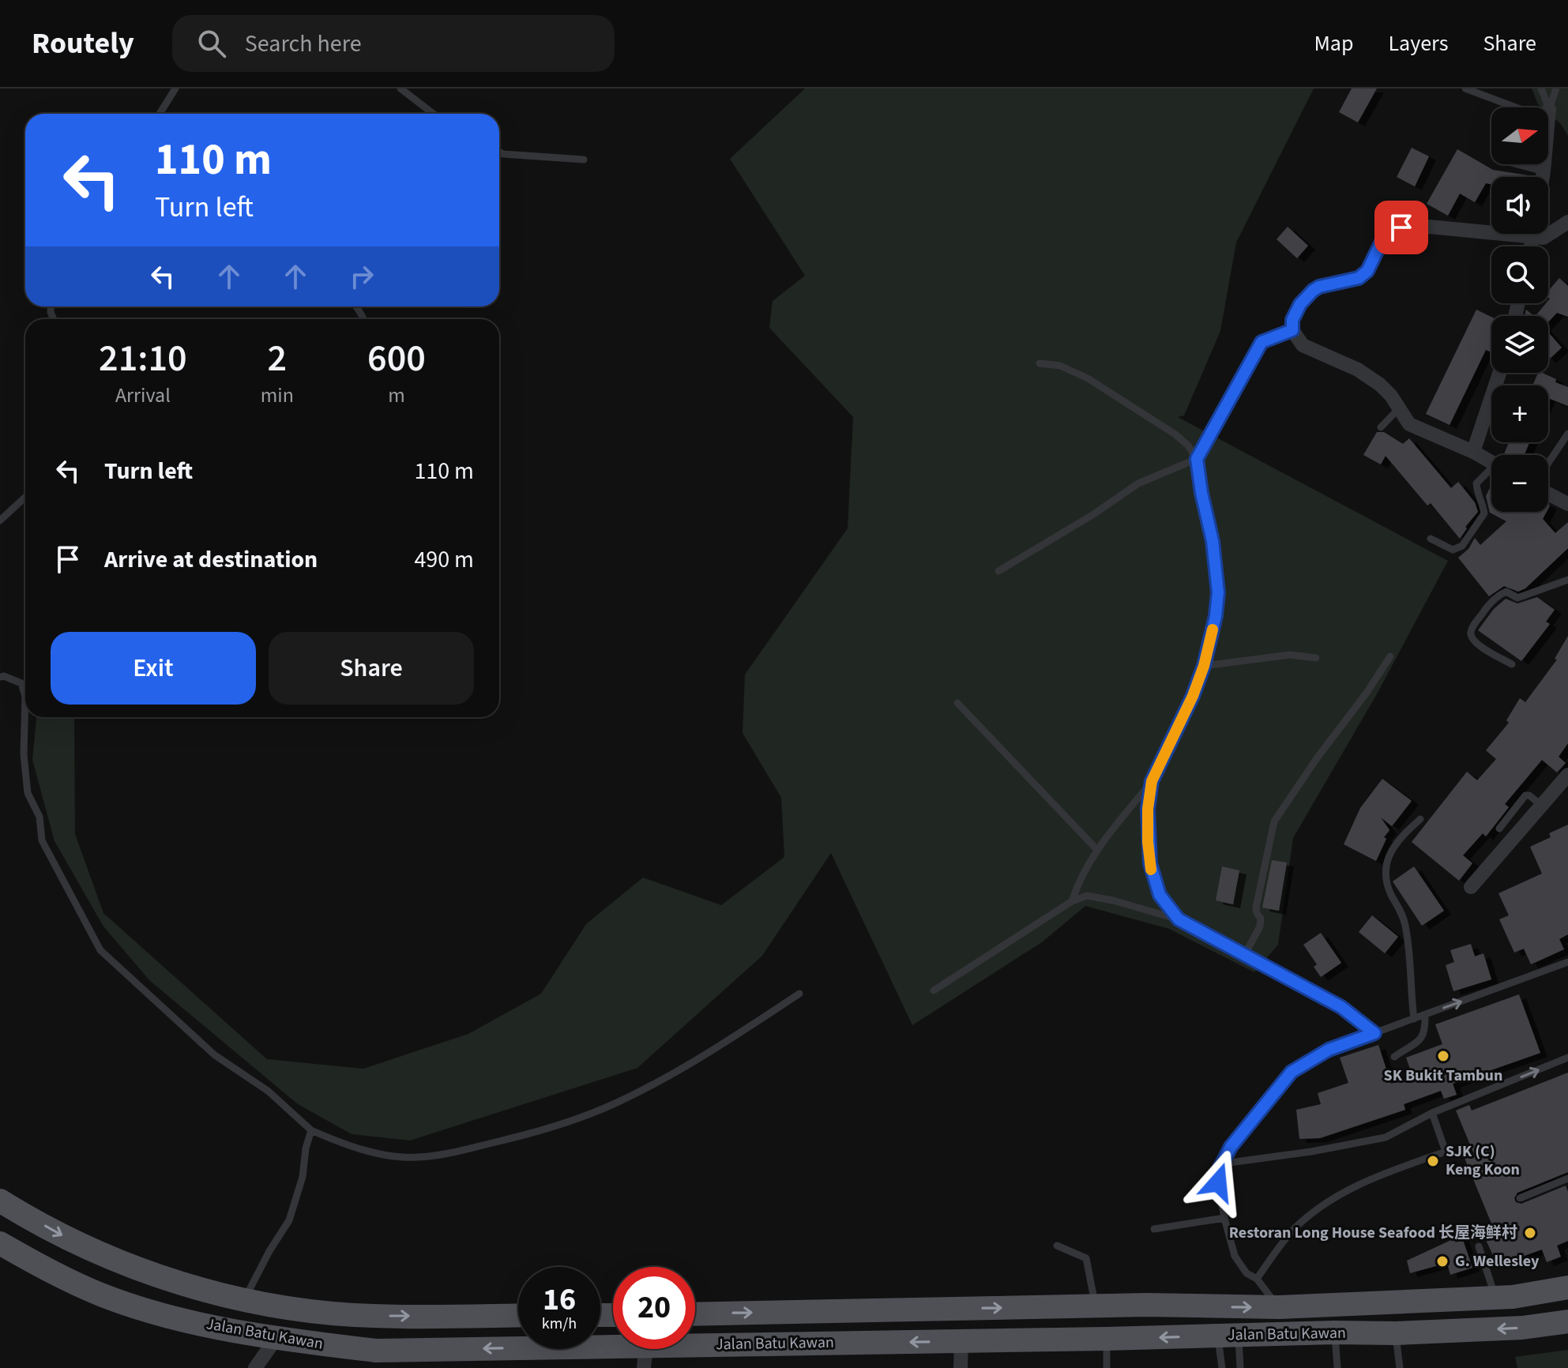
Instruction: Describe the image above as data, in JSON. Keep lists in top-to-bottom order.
{
  "streets": {
    "main road": ["Jalan Batu Kawan"]
  },
  "places": [
    "SK Bukit Tambun",
    "SJK (C) Keng Koon",
    "Restoran Long House Seafood 长屋海鲜村",
    "G. Wellesley"
  ],
  "north": "right",
  "page": {
    "header": "Routely",
    "search": "Search here",
    "nav": ["Map", "Layers", "Share"],
    "map_buttons": ["+", "−"],
    "turn": ["110 m", "Turn left"],
    "eta": [
      "21:10",
      "Arrival",
      "2",
      "min",
      "600",
      "m"
    ],
    "list": [
      {
        "name": "Turn left",
        "value": "110 m"
      },
      {
        "name": "Arrive at destination",
        "value": "490 m"
      }
    ],
    "buttons": ["Exit", "Share"],
    "speed": "16 km/h",
    "limit": "20"
  }
}
